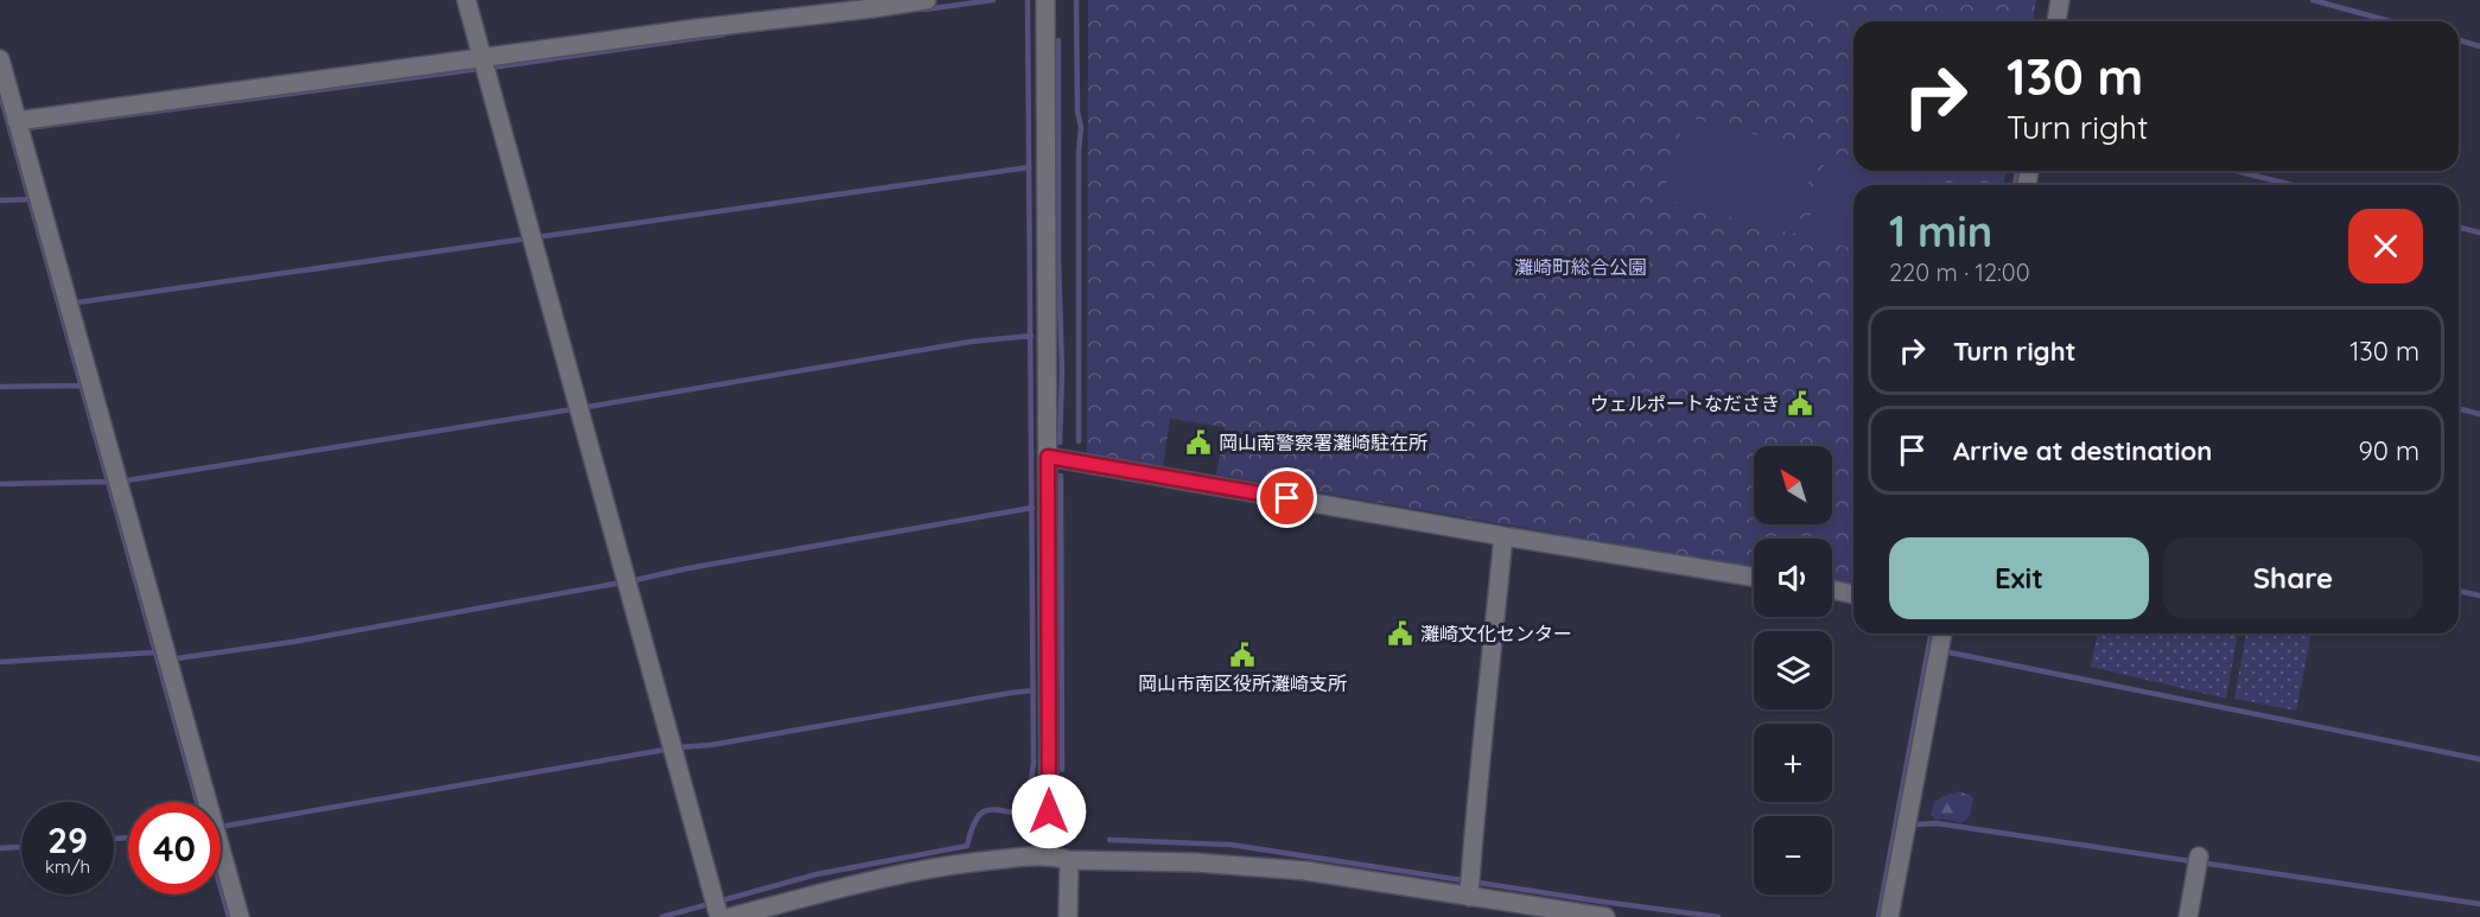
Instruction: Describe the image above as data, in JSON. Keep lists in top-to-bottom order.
{
  "parks": ["灘崎町総合公園"],
  "places": {
    "public building": [
      "ウェルポートなださき",
      "岡山南警察署灘崎駐在所",
      "灘崎文化センター",
      "岡山市南区役所灘崎支所"
    ]
  },
  "north": "top left",
  "page": {
    "turn": ["130 m", "Turn right"],
    "heading": ["1 min", "220 m · 12:00"],
    "list": [
      {
        "name": "Turn right",
        "value": "130 m"
      },
      {
        "name": "Arrive at destination",
        "value": "90 m"
      }
    ],
    "map_buttons": ["+", "−"],
    "buttons": ["Exit", "Share"],
    "speed": "29 km/h",
    "limit": "40"
  }
}
